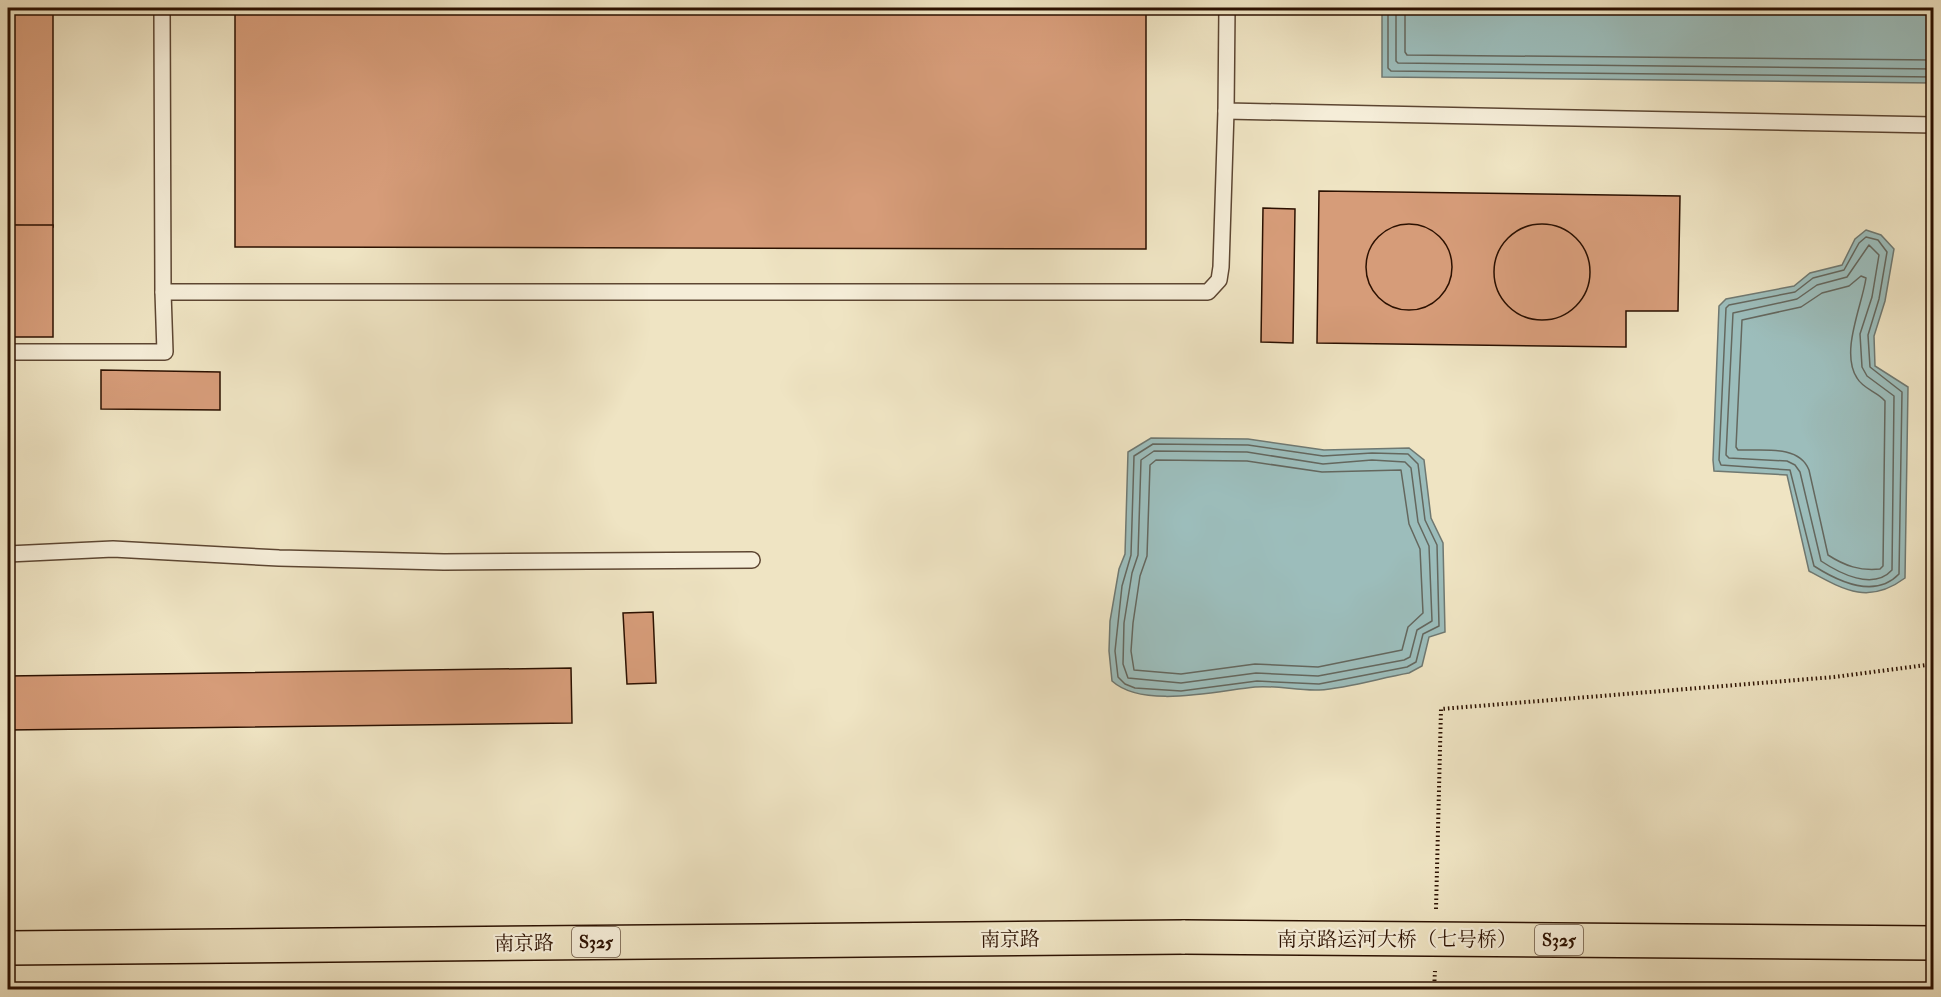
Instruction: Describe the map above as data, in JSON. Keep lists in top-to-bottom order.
{
  "streets": {
    "main road": ["南京路", "南京路运河大桥（七号桥）", "S325"]
  },
  "crossings": [
    ["南京路", "南京路运河大桥（七号桥）"]
  ]
}
